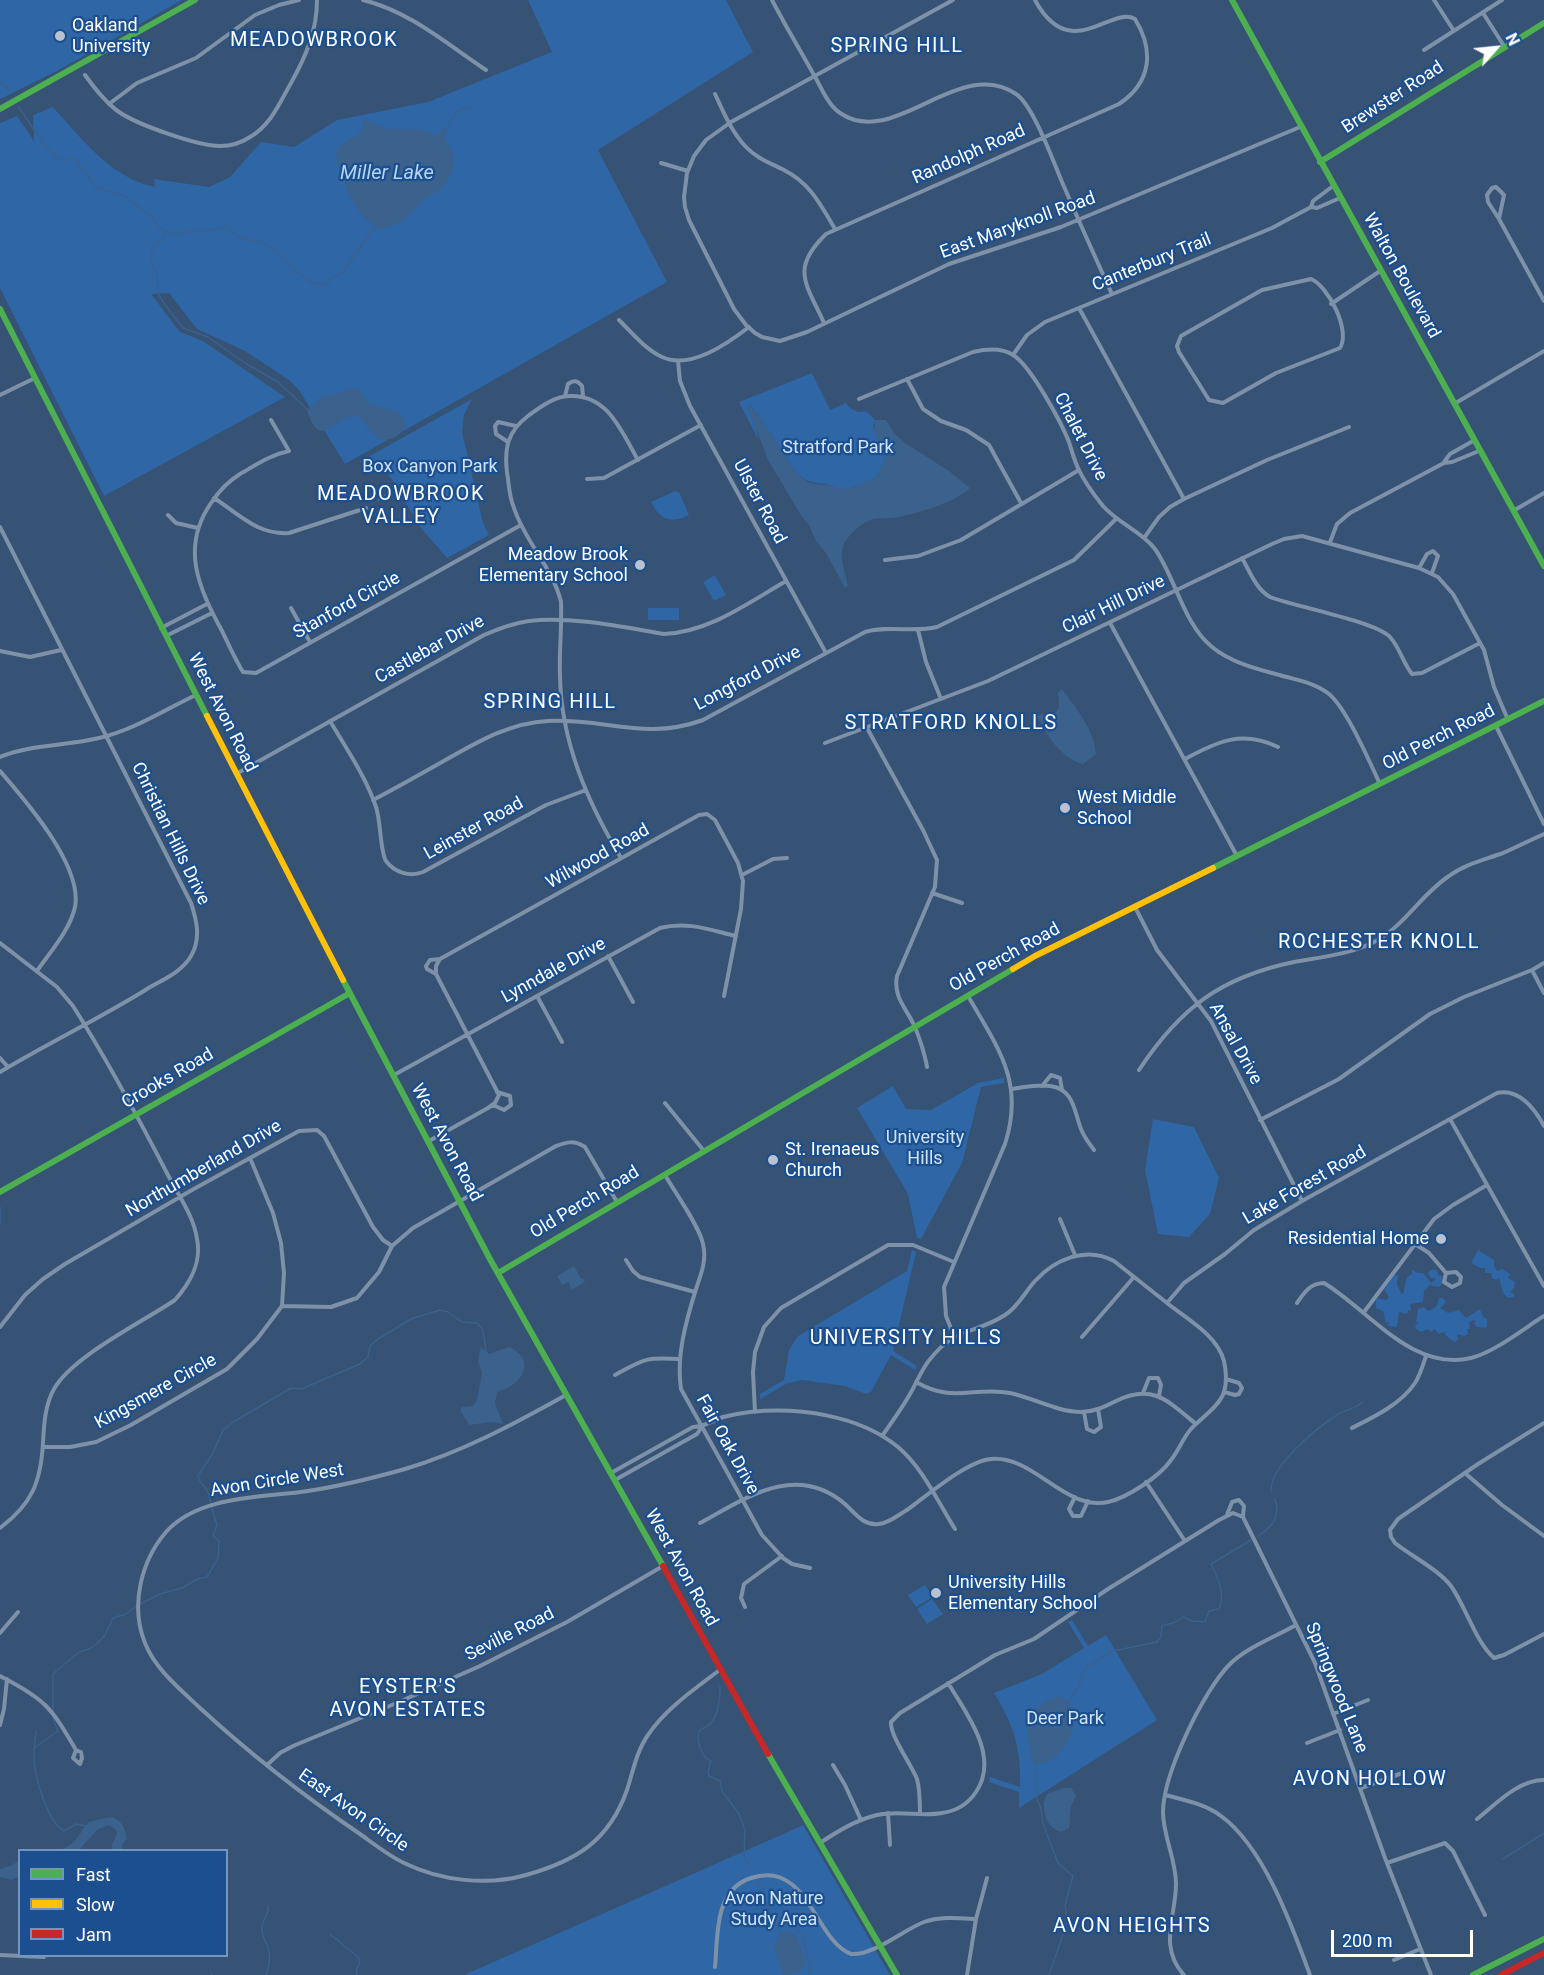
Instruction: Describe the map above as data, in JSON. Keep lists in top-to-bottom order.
{
  "streets": {
    "street": [
      "Brewster Road",
      "Randolph Road",
      "East Maryknoll Road",
      "Canterbury Trail",
      "Walton Boulevard",
      "Chalet Drive",
      "Ulster Road",
      "Clair Hill Drive",
      "Stanford Circle",
      "Castlebar Drive",
      "Longford Drive",
      "West Avon Road",
      "Old Perch Road",
      "Leinster Road",
      "Christian Hills Drive",
      "Wilwood Road",
      "Lynndale Drive",
      "Ansal Drive",
      "Crooks Road",
      "Northumberland Drive",
      "Lake Forest Road",
      "Kingsmere Circle",
      "Fair Oak Drive",
      "Avon Circle West",
      "Seville Road",
      "Springwood Lane",
      "East Avon Circle"
    ]
  },
  "crossings": [
    ["Brewster Road", "Walton Boulevard"],
    ["Randolph Road", "East Maryknoll Road"],
    ["East Maryknoll Road", "Walton Boulevard"],
    ["Canterbury Trail", "Walton Boulevard"],
    ["Canterbury Trail", "Chalet Drive"],
    ["Chalet Drive", "Clair Hill Drive"],
    ["Chalet Drive", "Longford Drive"],
    ["Chalet Drive", "Old Perch Road"],
    ["Ulster Road", "Castlebar Drive"],
    ["Ulster Road", "Longford Drive"],
    ["Clair Hill Drive", "Old Perch Road"],
    ["Castlebar Drive", "West Avon Road"],
    ["Castlebar Drive", "Leinster Road"],
    ["Longford Drive", "Leinster Road"],
    ["West Avon Road", "Old Perch Road"],
    ["West Avon Road", "Lynndale Drive"],
    ["West Avon Road", "Crooks Road"],
    ["West Avon Road", "Avon Circle West"],
    ["West Avon Road", "Seville Road"],
    ["West Avon Road", "East Avon Circle"],
    ["Old Perch Road", "Ansal Drive"],
    ["Old Perch Road", "Fair Oak Drive"],
    ["Ansal Drive", "Lake Forest Road"],
    ["Avon Circle West", "Seville Road"],
    ["Avon Circle West", "East Avon Circle"],
    ["Seville Road", "East Avon Circle"]
  ],
  "districts": [
    "MEADOWBROOK",
    "SPRING HILL",
    "MEADOWBROOK VALLEY",
    "SPRING HILL",
    "STRATFORD KNOLLS",
    "ROCHESTER KNOLL",
    "UNIVERSITY HILLS",
    "EYSTER'S AVON ESTATES",
    "AVON HOLLOW",
    "AVON HEIGHTS"
  ],
  "water": ["Miller Lake"],
  "parks": [
    "Stratford Park",
    "Box Canyon Park",
    "University Hills",
    "Deer Park",
    "Avon Nature Study Area"
  ],
  "places": [
    "Oakland University",
    "Meadow Brook Elementary School",
    "West Middle School",
    "St. Irenaeus Church",
    "Residential Home",
    "University Hills Elementary School"
  ],
  "legend": ["Fast", "Slow", "Jam"],
  "scale_bar": "200 m",
  "north": "top right"
}
